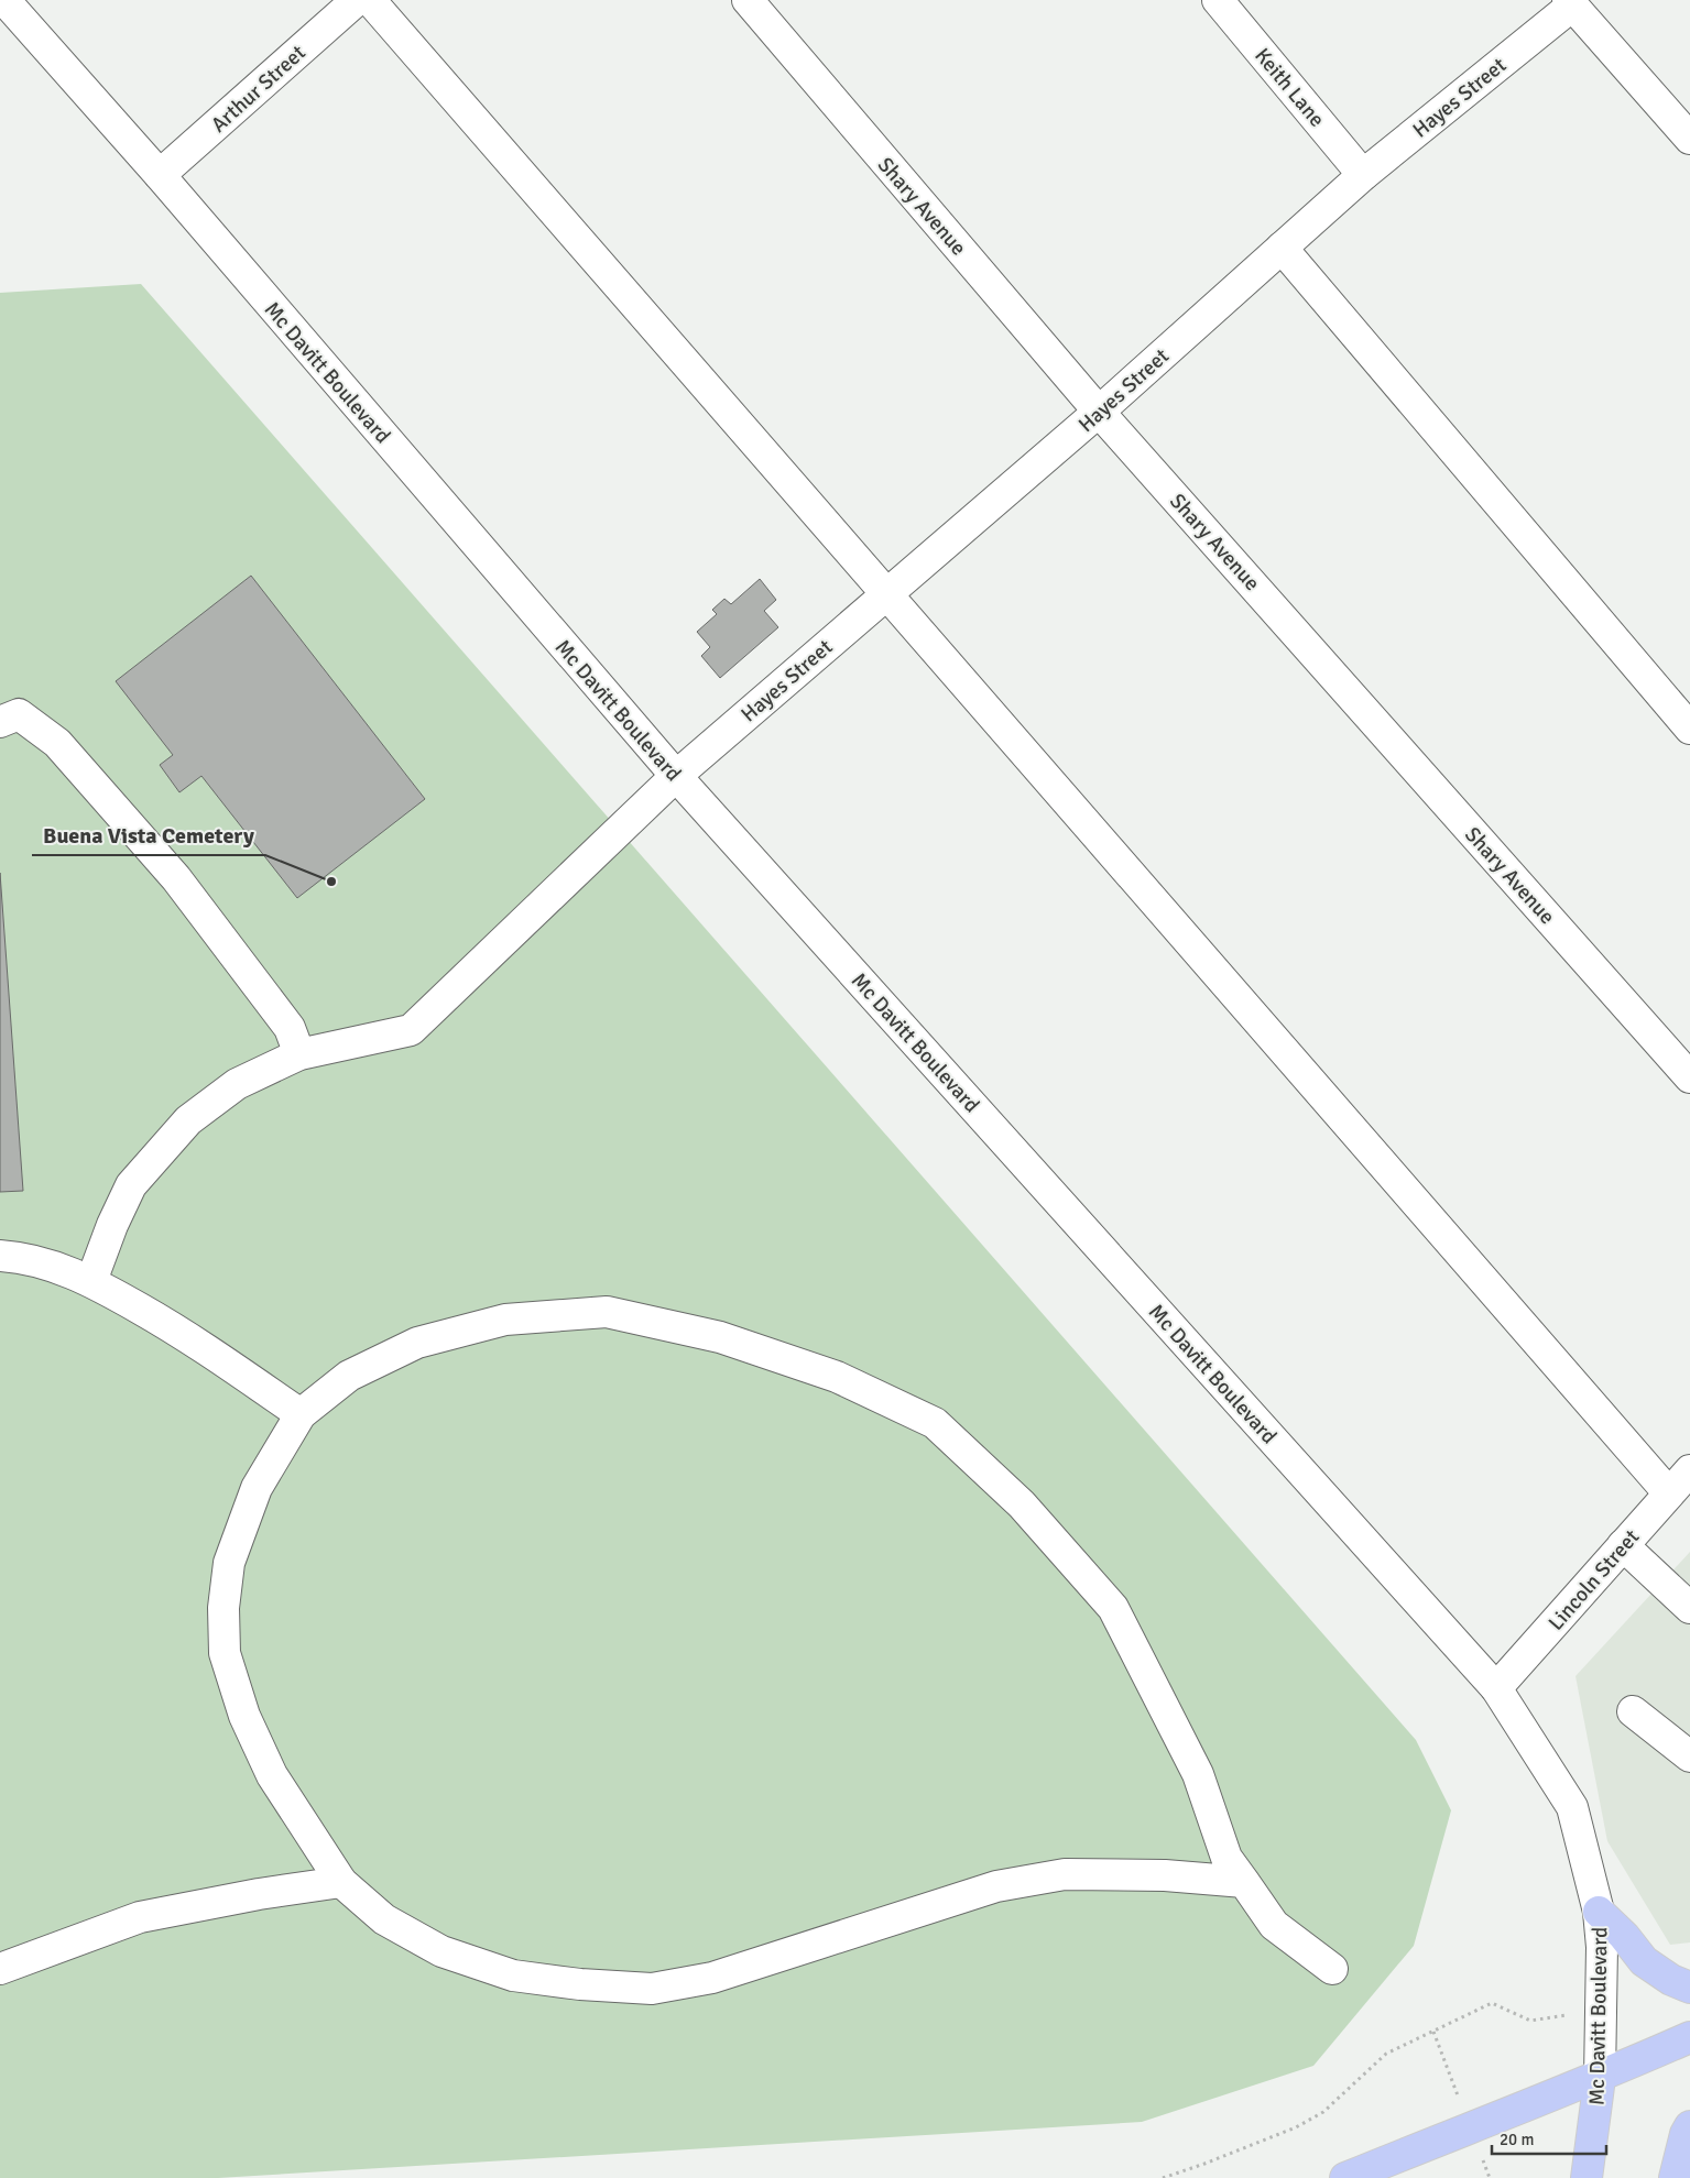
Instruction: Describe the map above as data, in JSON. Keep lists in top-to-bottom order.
{
  "streets": {
    "main road": ["Mc Davitt Boulevard"],
    "street": [
      "Keith Lane",
      "Arthur Street",
      "Hayes Street",
      "Shary Avenue",
      "Lincoln Street"
    ]
  },
  "crossings": [
    ["Keith Lane", "Hayes Street"],
    ["Arthur Street", "Mc Davitt Boulevard"],
    ["Hayes Street", "Shary Avenue"],
    ["Hayes Street", "Mc Davitt Boulevard"],
    ["Mc Davitt Boulevard", "Lincoln Street"]
  ],
  "places": ["Buena Vista Cemetery"],
  "scale_bar": "20 m"
}
